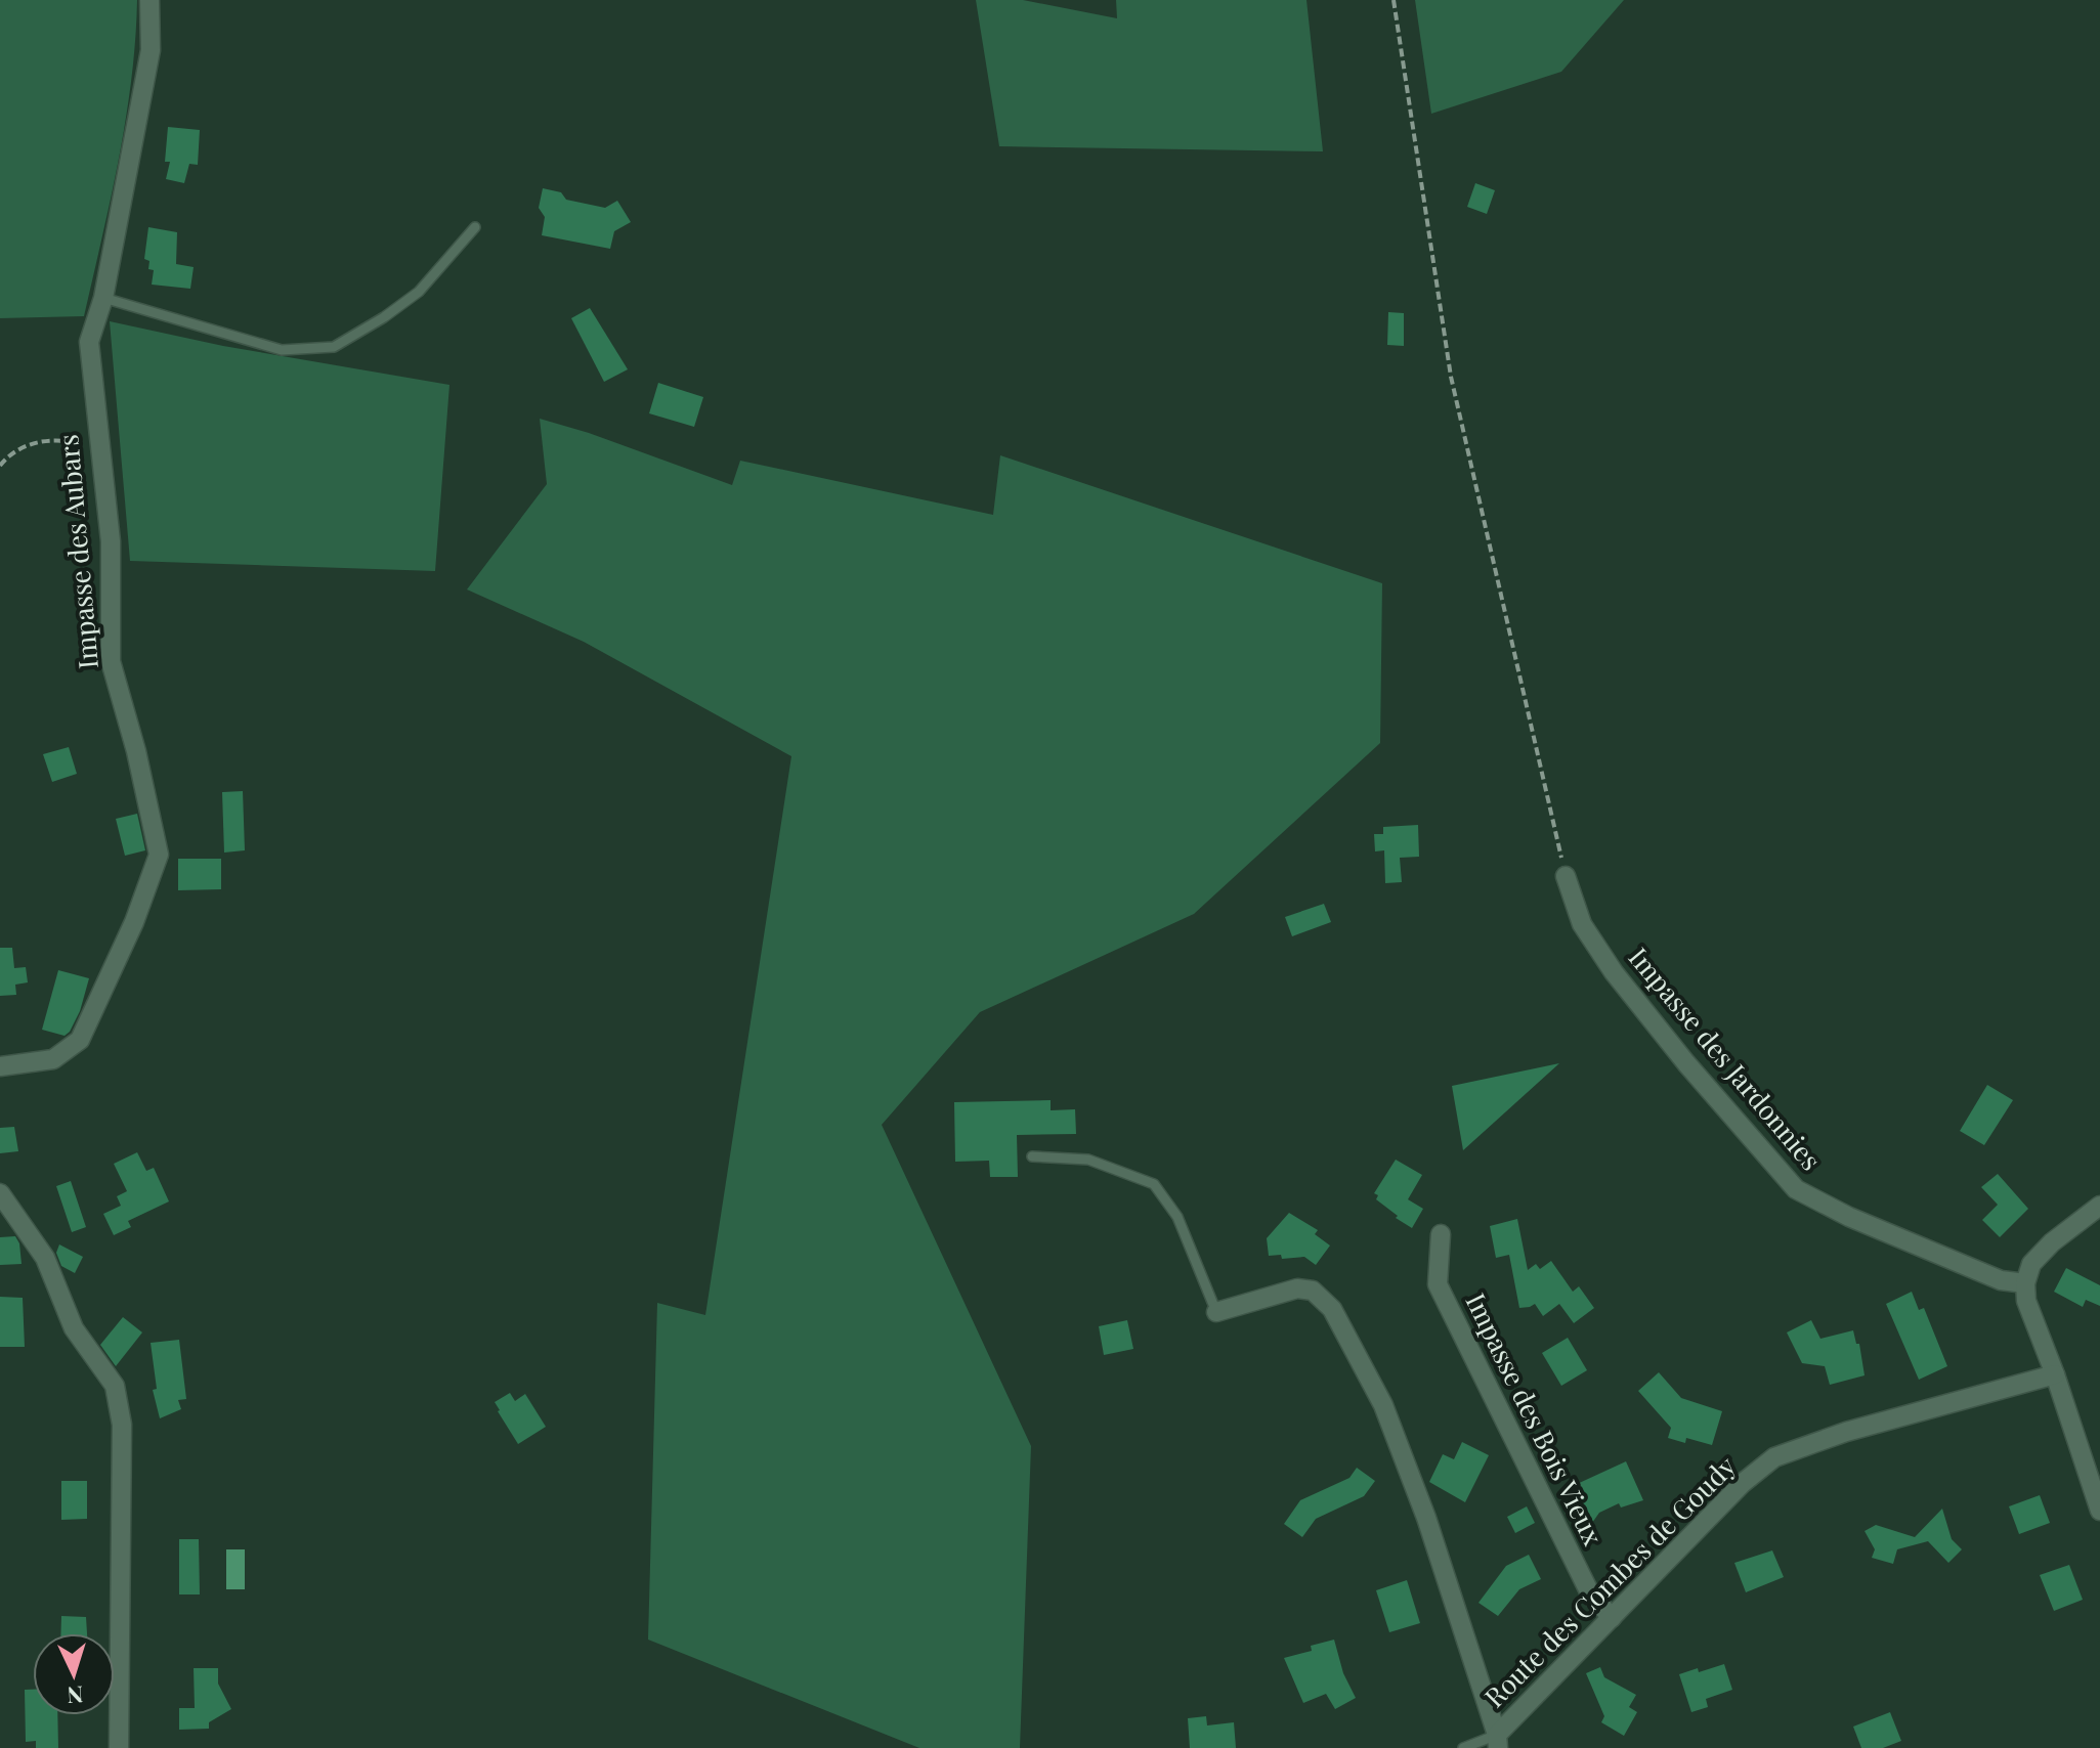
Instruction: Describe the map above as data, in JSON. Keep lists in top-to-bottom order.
{
  "streets": {
    "street": [
      "Impasse des Aubars",
      "Impasse des Jardonnies",
      "Impasse des Bois Vieux",
      "Route des Combes de Goudy"
    ]
  },
  "crossings": [
    ["Impasse des Bois Vieux", "Route des Combes de Goudy"]
  ],
  "north": "bottom"
}
